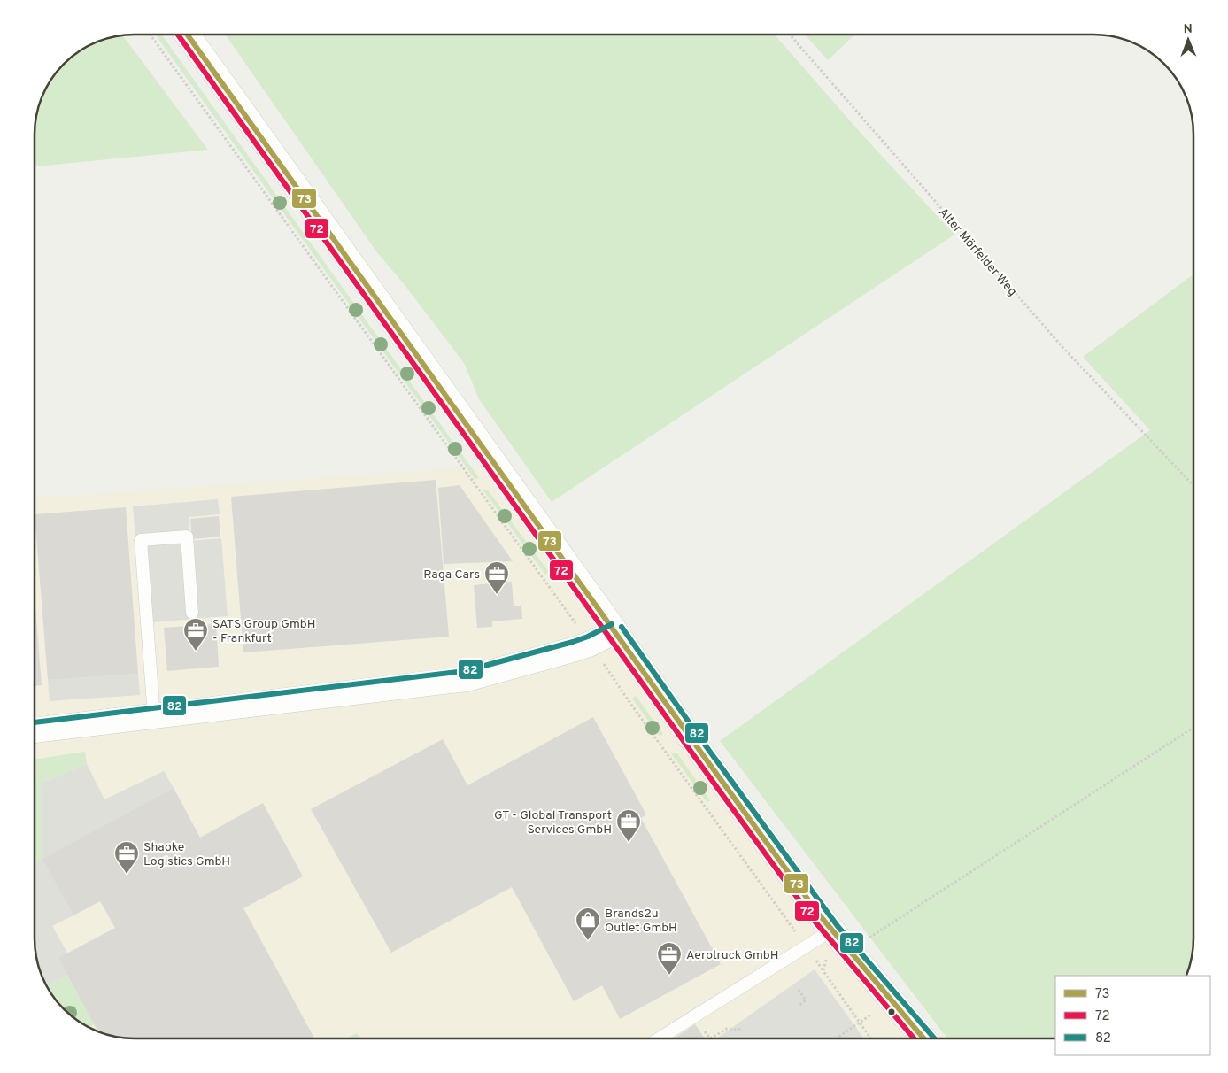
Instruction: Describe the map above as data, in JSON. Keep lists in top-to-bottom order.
{
  "streets": {
    "path": ["Alter Mörfelder Weg"]
  },
  "places": {
    "office": [
      "Raga Cars",
      "SATS Group GmbH - Frankfurt",
      "GT - Global Transport Services GmbH",
      "Shaoke Logistics GmbH",
      "Aerotruck GmbH"
    ],
    "shop": ["Brands2u Outlet GmbH"]
  },
  "lines": ["transit line 73", "transit line 72", "transit line 82"],
  "legend": ["73", "72", "82"],
  "north": "top"
}
